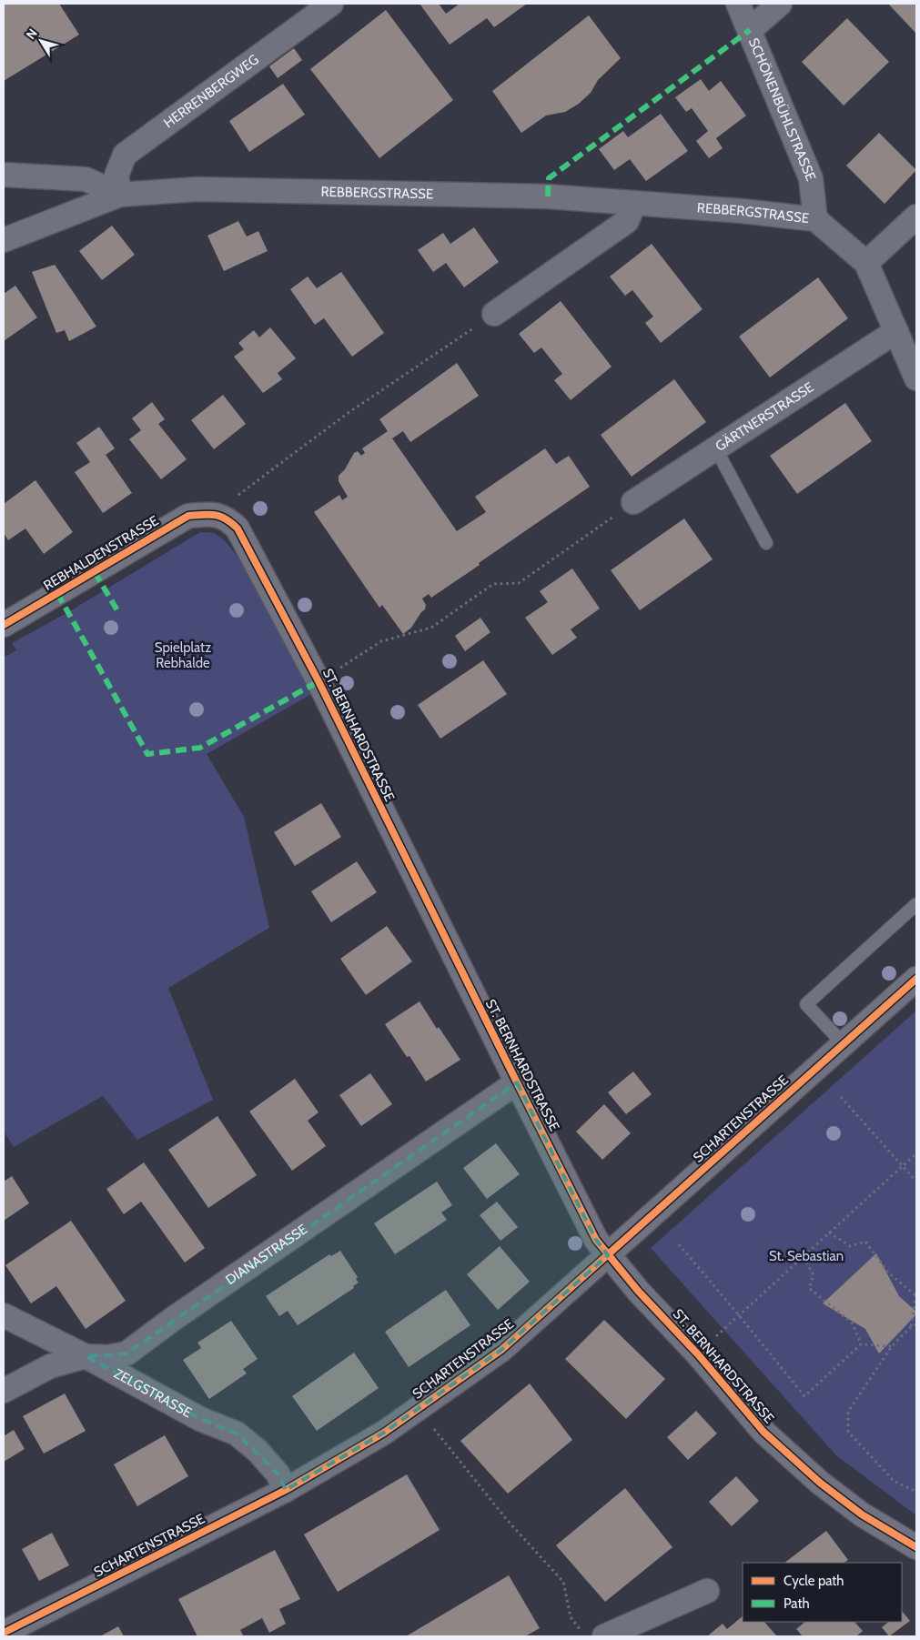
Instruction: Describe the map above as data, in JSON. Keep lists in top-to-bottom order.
{
  "streets": {
    "street": [
      "HERRENBERGWEG",
      "SCHÖNENBÜHLSTRASSE",
      "REBBERGSTRASSE",
      "GÄRTNERSTRASSE",
      "REBHALDENSTRASSE",
      "ST. BERNHARDSTRASSE",
      "SCHARTENSTRASSE",
      "DIANASTRASSE",
      "ZELGSTRASSE"
    ]
  },
  "crossings": [
    ["HERRENBERGWEG", "REBBERGSTRASSE"],
    ["SCHÖNENBÜHLSTRASSE", "REBBERGSTRASSE"],
    ["REBBERGSTRASSE", "GÄRTNERSTRASSE"],
    ["REBHALDENSTRASSE", "ST. BERNHARDSTRASSE"],
    ["ST. BERNHARDSTRASSE", "SCHARTENSTRASSE"],
    ["ST. BERNHARDSTRASSE", "DIANASTRASSE"],
    ["SCHARTENSTRASSE", "ZELGSTRASSE"],
    ["DIANASTRASSE", "ZELGSTRASSE"]
  ],
  "parks": ["Spielplatz Rebhalde", "St. Sebastian"],
  "legend": ["Cycle path", "Path"],
  "north": "top left"
}
